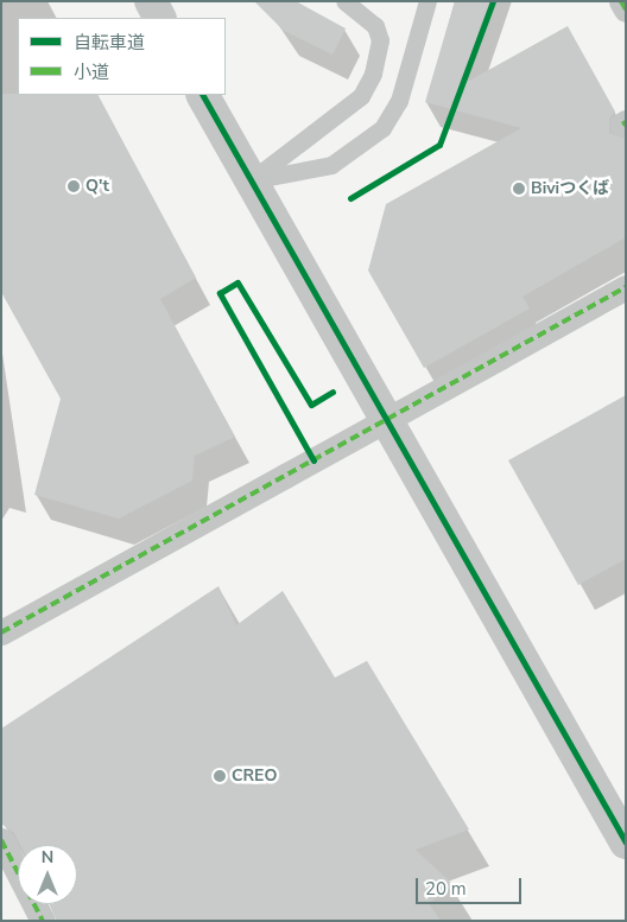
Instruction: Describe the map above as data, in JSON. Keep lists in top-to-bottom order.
{
  "places": ["Q't", "Biviつくば", "CREO"],
  "legend": ["自転車道", "小道"],
  "scale_bar": "20 m",
  "north": "top"
}
